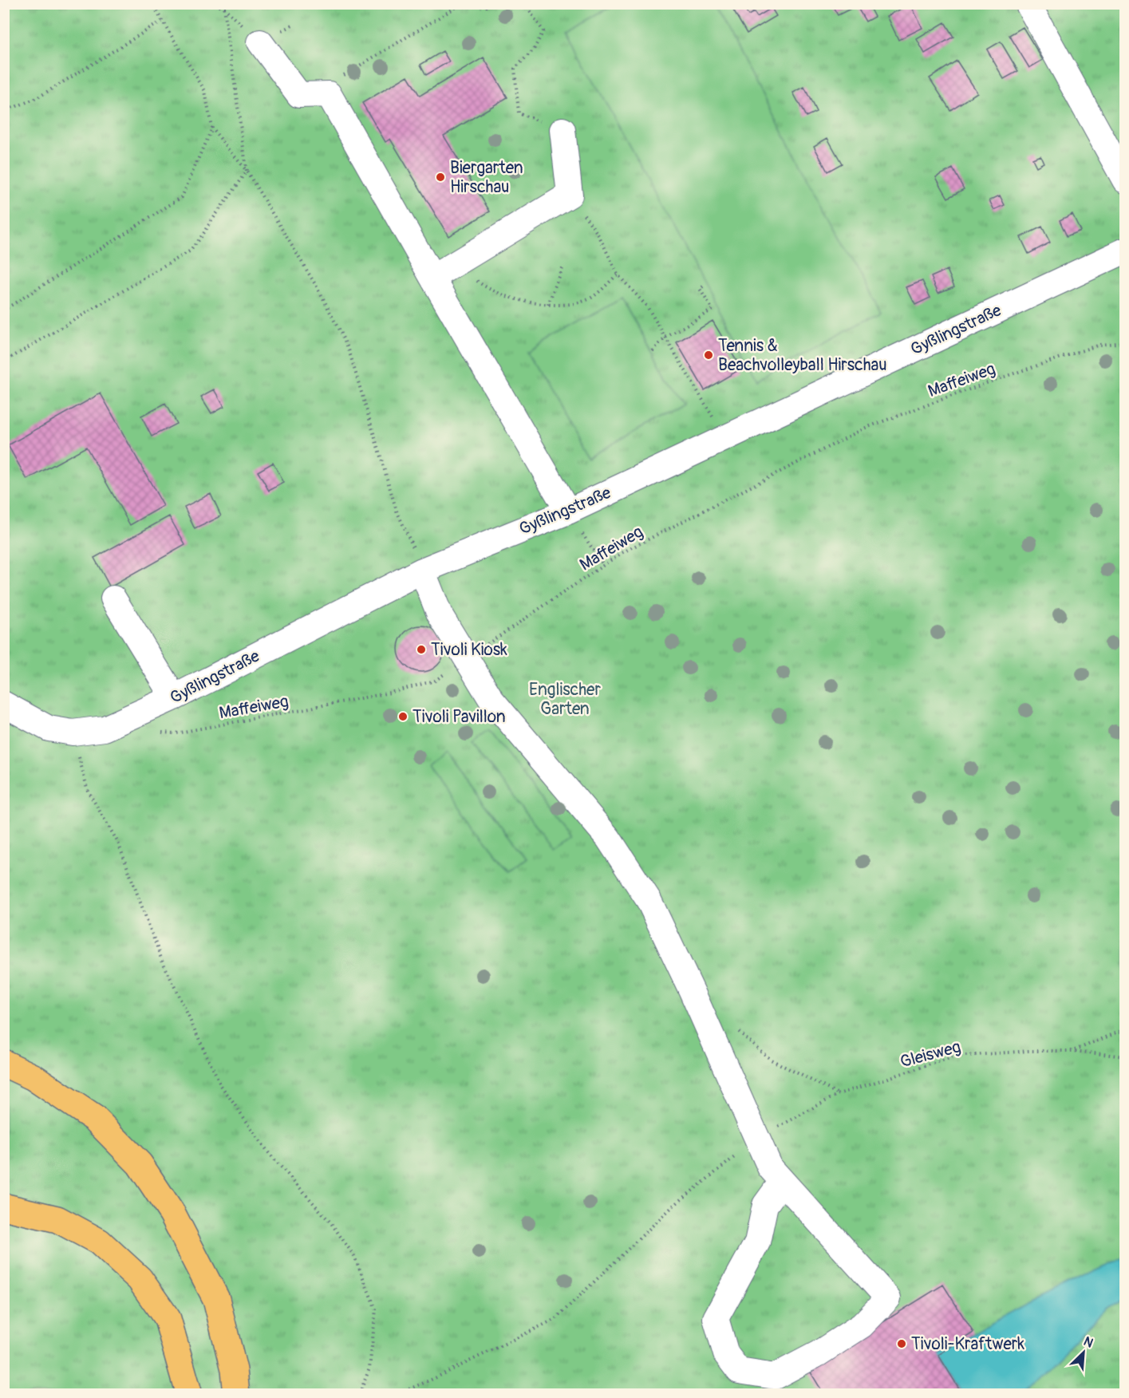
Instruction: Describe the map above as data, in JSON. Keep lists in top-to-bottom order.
{
  "streets": {
    "street": ["Gyßlingstraße"],
    "path": ["Maffeiweg", "Gleisweg"]
  },
  "parks": ["Englischer Garten"],
  "places": [
    "Biergarten Hirschau",
    "Tennis & Beachvolleyball Hirschau",
    "Tivoli Kiosk",
    "Tivoli Pavillon",
    "Tivoli-Kraftwerk"
  ],
  "north": "top right"
}
